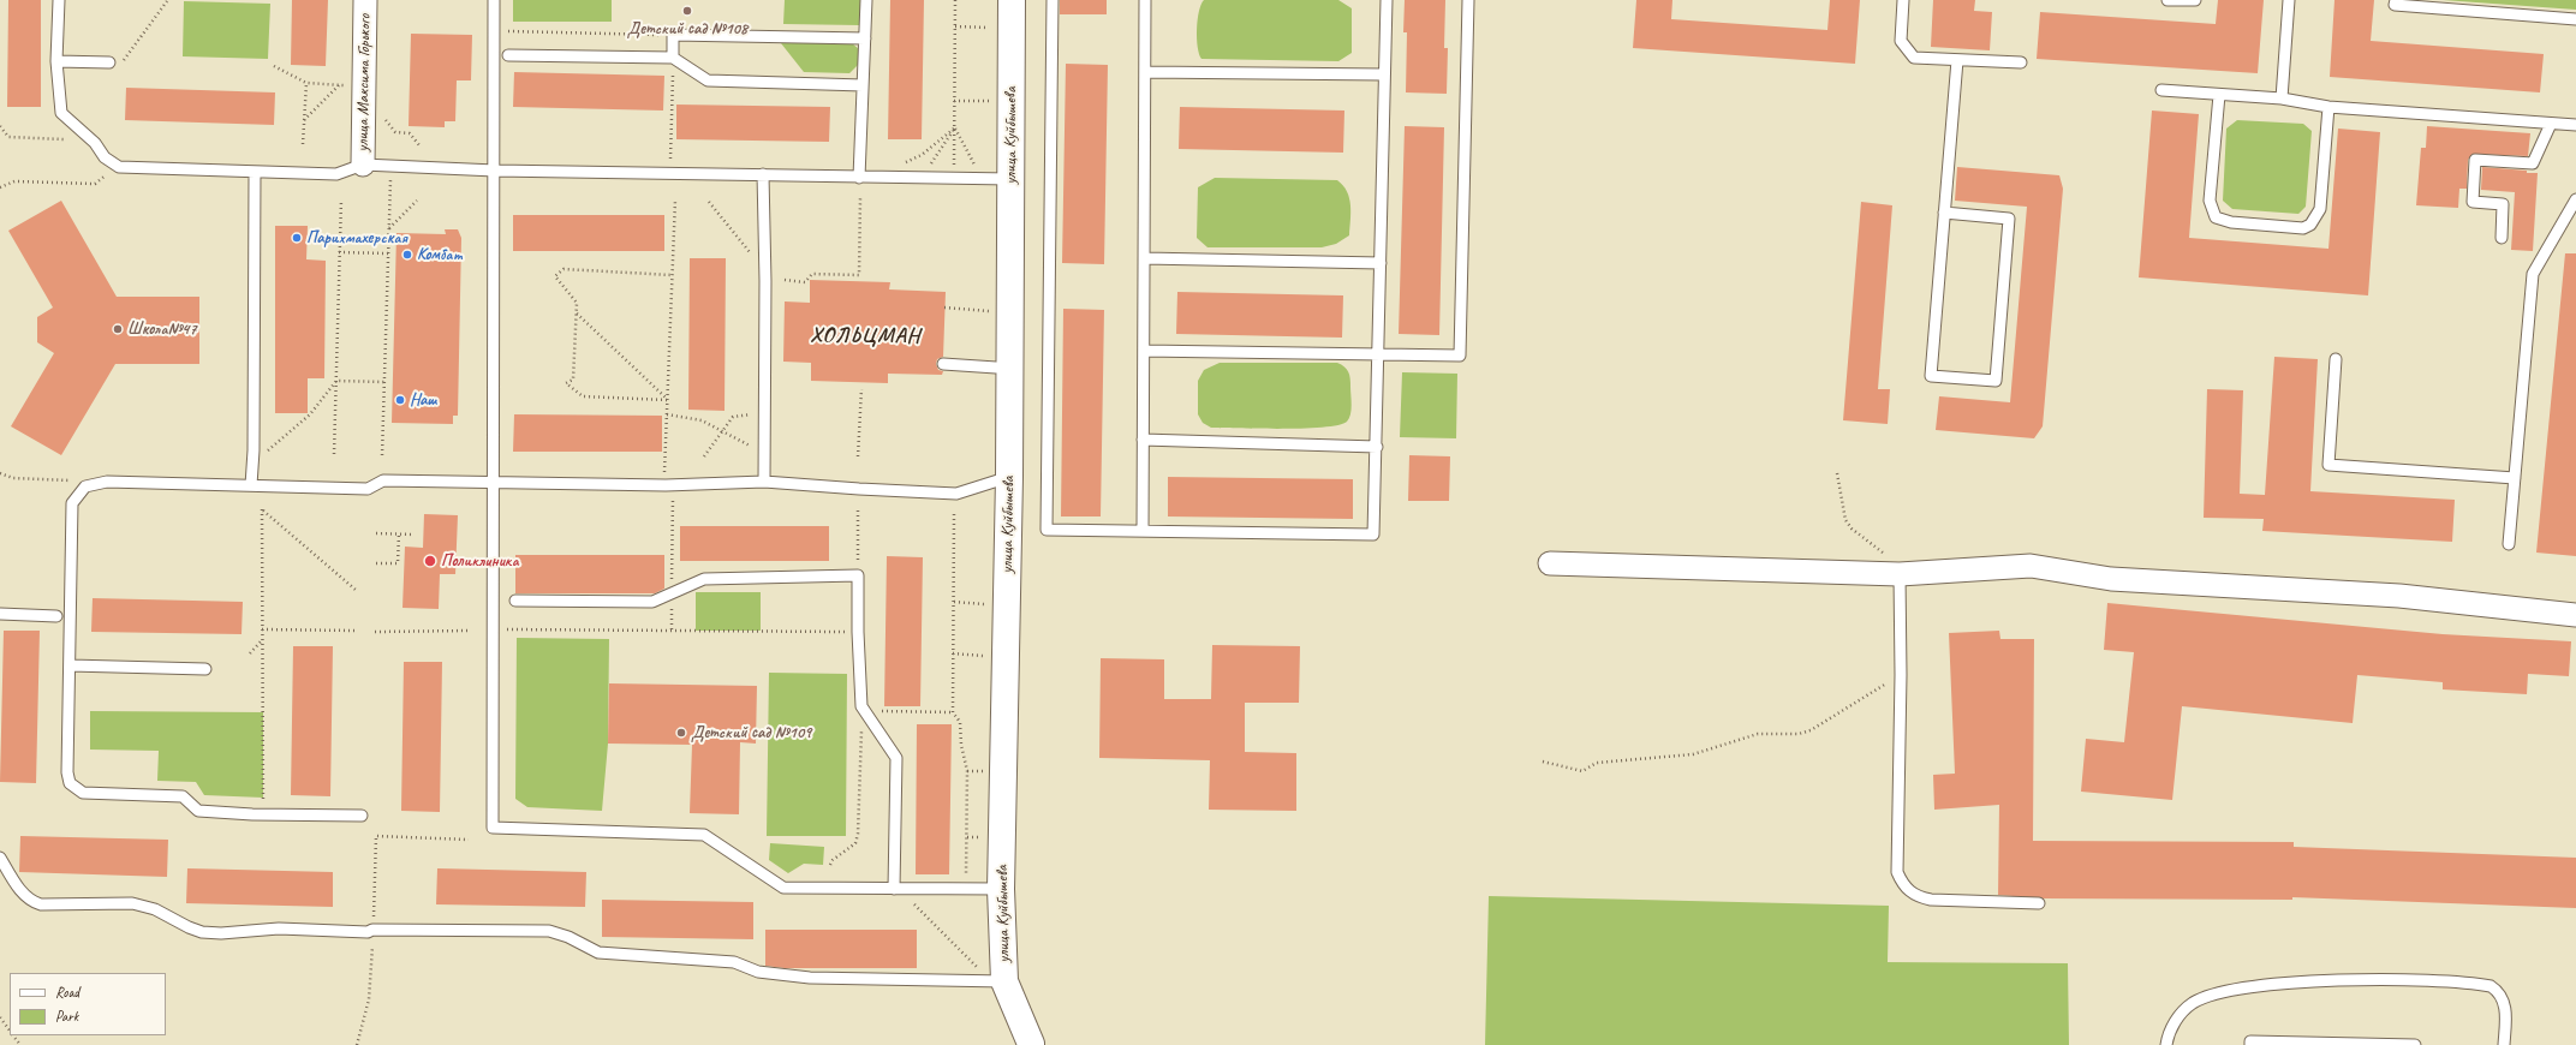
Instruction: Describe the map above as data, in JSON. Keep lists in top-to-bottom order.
{
  "streets": {
    "street": ["улица Максима Горького", "улица Куйбышева"]
  },
  "districts": ["ХОЛЬЦМАН"],
  "places": [
    "Детский сад №108",
    "Парихмахерская",
    "Комбат",
    "Школа№47",
    "Наш",
    "Поликлиника",
    "Детский сад №109"
  ],
  "legend": ["Road", "Park"]
}
